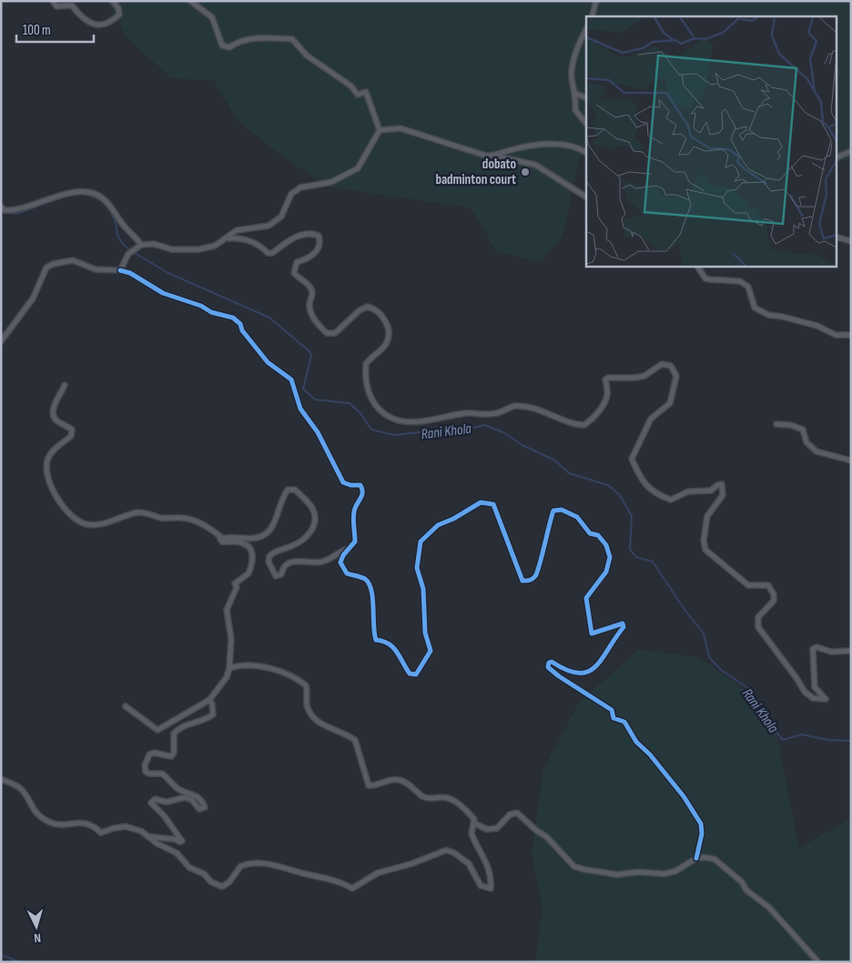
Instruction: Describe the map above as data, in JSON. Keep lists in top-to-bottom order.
{
  "water": ["Rani Khola"],
  "places": ["dobato badminton court"],
  "scale_bar": "100 m",
  "north": "bottom"
}
